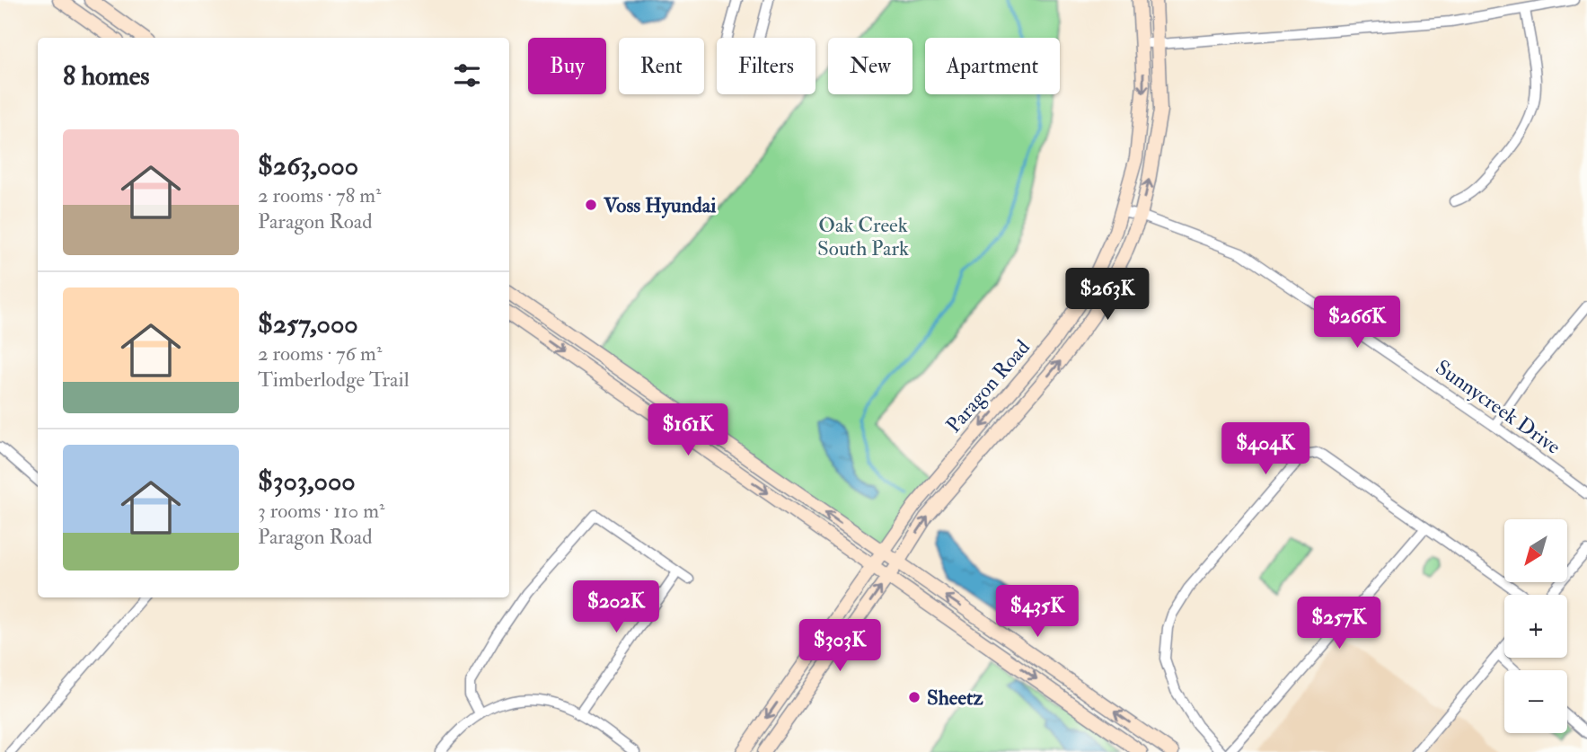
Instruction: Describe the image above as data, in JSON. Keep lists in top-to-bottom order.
{
  "streets": {
    "main road": ["Paragon Road"],
    "street": ["Sunnycreek Drive"]
  },
  "crossings": [
    ["Paragon Road", "Sunnycreek Drive"]
  ],
  "parks": ["Oak Creek South Park"],
  "places": ["Voss Hyundai", "Sheetz"],
  "north": "bottom left",
  "page": {
    "chip": [
      "Buy",
      "Rent",
      "Filters",
      "New",
      "Apartment"
    ],
    "heading": "8 homes",
    "list": [
      {
        "name": "$263,000",
        "note": "2 rooms · 78 m² · Paragon Road"
      },
      {
        "name": "$257,000",
        "note": "2 rooms · 76 m² · Timberlodge Trail"
      },
      {
        "name": "$303,000",
        "note": "3 rooms · 110 m² · Paragon Road"
      }
    ],
    "price": [
      "$263K",
      "$266K",
      "$161K",
      "$404K",
      "$202K",
      "$435K",
      "$257K",
      "$303K"
    ],
    "map_buttons": ["+", "−"]
  }
}
